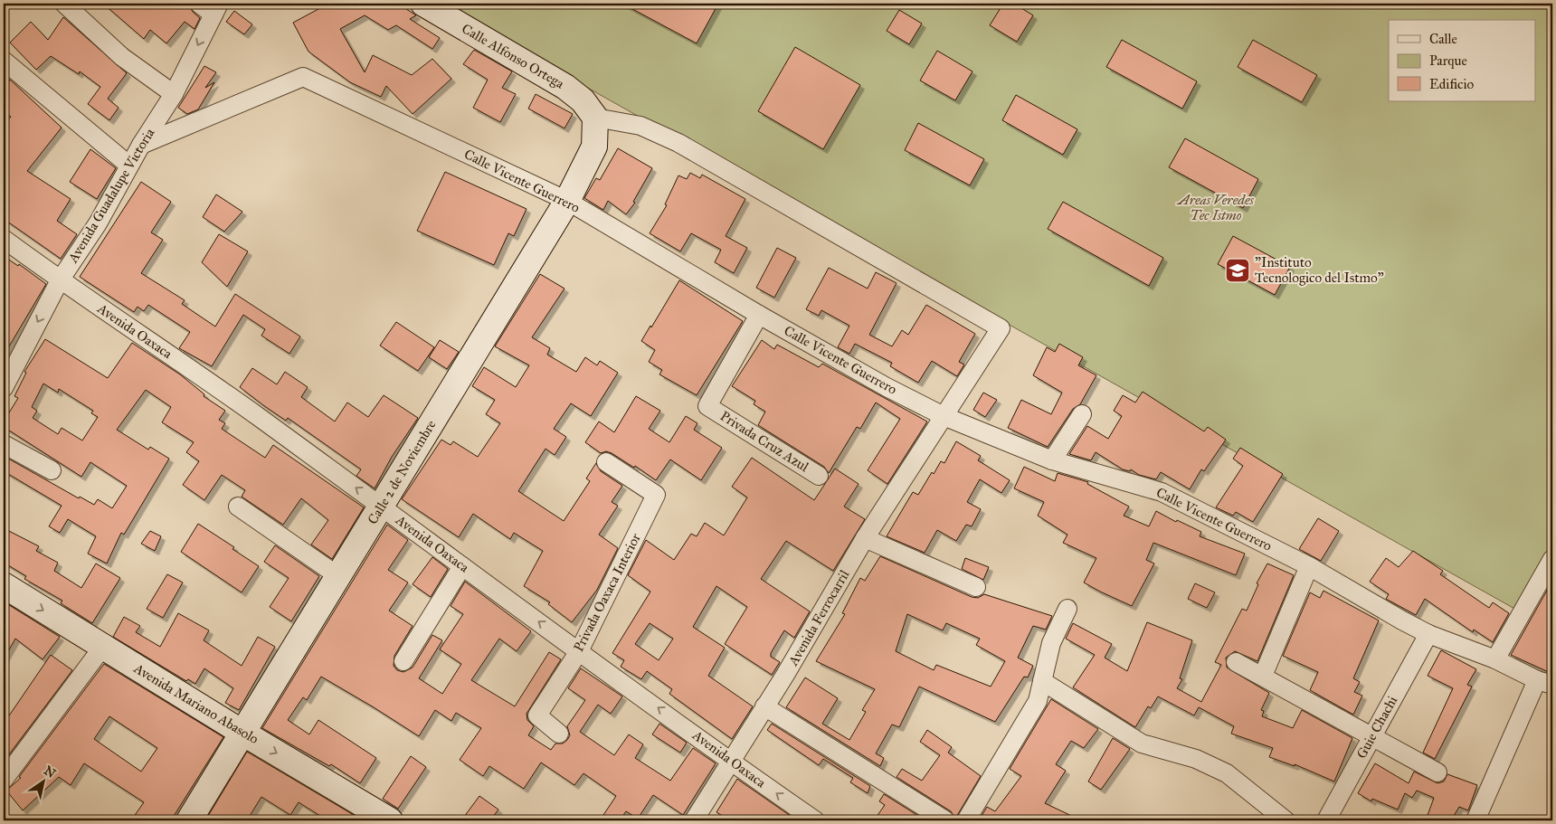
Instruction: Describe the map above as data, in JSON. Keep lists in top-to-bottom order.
{
  "streets": {
    "street": [
      "Calle Alfonso Ortega",
      "Calle Vicente Guerrero",
      "Avenida Guadalupe Victoria",
      "Avenida Oaxaca",
      "Privada Cruz Azul",
      "Calle 2 de Noviembre",
      "Privada Oaxaca Interior",
      "Avenida Ferrocarril",
      "Avenida Mariano Abasolo",
      "Guie Chachi"
    ]
  },
  "crossings": [
    ["Calle Alfonso Ortega", "Calle 2 de Noviembre"],
    ["Calle Alfonso Ortega", "Avenida Ferrocarril"],
    ["Calle Vicente Guerrero", "Avenida Guadalupe Victoria"],
    ["Calle Vicente Guerrero", "Privada Cruz Azul"],
    ["Calle Vicente Guerrero", "Calle 2 de Noviembre"],
    ["Calle Vicente Guerrero", "Avenida Ferrocarril"],
    ["Calle Vicente Guerrero", "Guie Chachi"],
    ["Avenida Guadalupe Victoria", "Avenida Oaxaca"],
    ["Avenida Oaxaca", "Calle 2 de Noviembre"],
    ["Avenida Oaxaca", "Privada Oaxaca Interior"],
    ["Avenida Oaxaca", "Avenida Ferrocarril"],
    ["Calle 2 de Noviembre", "Avenida Ferrocarril"],
    ["Calle 2 de Noviembre", "Avenida Mariano Abasolo"]
  ],
  "one_way": ["Avenida Guadalupe Victoria", "Avenida Oaxaca", "Avenida Mariano Abasolo"],
  "parks": ["Areas Veredes Tec Istmo"],
  "places": {
    "school or university": ["\"Instituto Tecnologico del Istmo\""]
  },
  "legend": ["Calle", "Parque", "Edificio"],
  "north": "top right"
}
